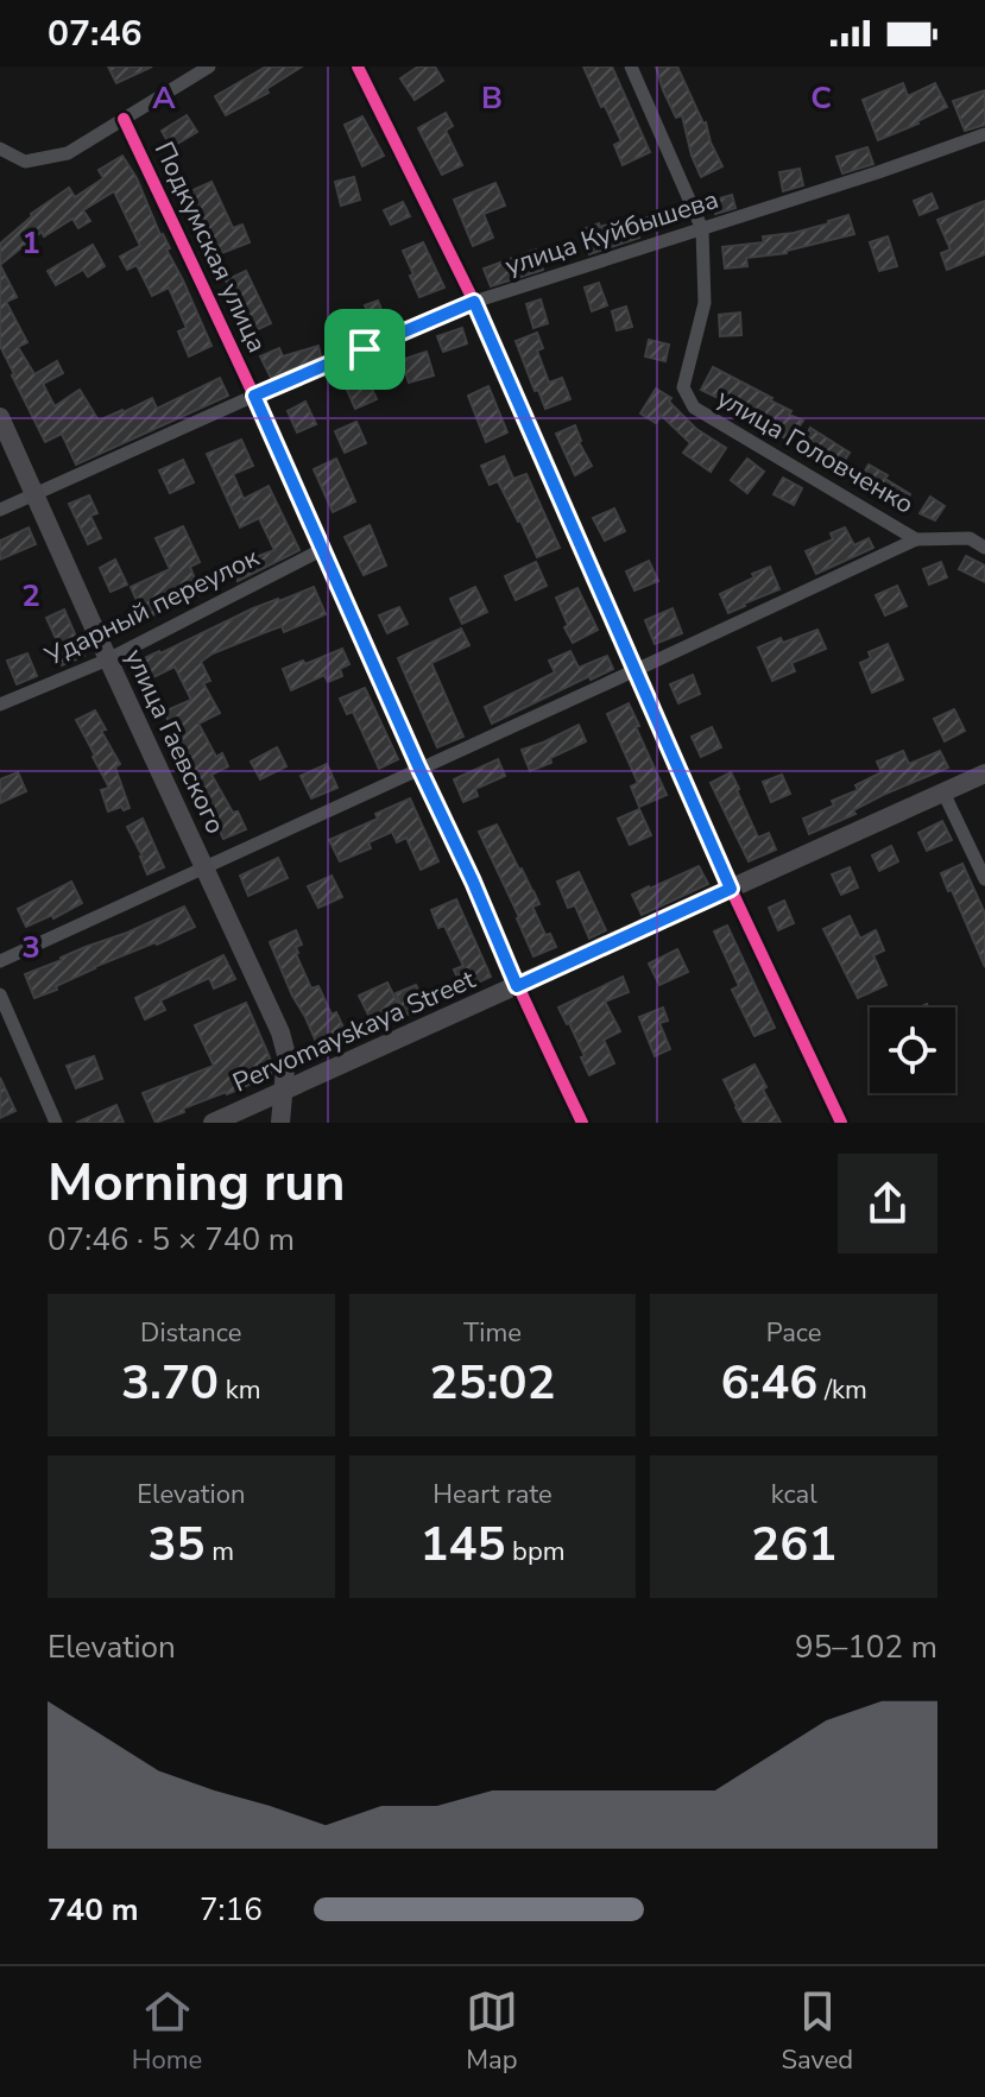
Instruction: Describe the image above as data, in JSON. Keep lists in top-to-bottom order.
{
  "streets": {
    "main road": ["улица Гаевского", "Pervomayskaya Street"],
    "street": [
      "улица Куйбышева",
      "Подкумская улица",
      "улица Головченко",
      "Ударный переулок"
    ]
  },
  "crossings": [
    ["улица Куйбышева", "Подкумская улица"],
    ["улица Куйбышева", "улица Головченко"],
    ["улица Куйбышева", "улица Гаевского"],
    ["Подкумская улица", "Ударный переулок"],
    ["Подкумская улица", "Pervomayskaya Street"],
    ["Ударный переулок", "улица Гаевского"],
    ["улица Гаевского", "Pervomayskaya Street"]
  ],
  "page": {
    "status": "07:46",
    "heading": ["Morning run", "07:46 · 5 × 740 m"],
    "stats": [
      ["Distance", "3.70 km"],
      ["Time", "25:02"],
      ["Pace", "6:46 /km"],
      ["Elevation", "35 m"],
      ["Heart rate", "145 bpm"],
      ["kcal", "261"]
    ],
    "chart": ["Elevation", "95–102 m"],
    "list": [
      {
        "name": "740 m",
        "note": "7:16"
      }
    ],
    "tabs": ["Home", "Map", "Saved"]
  },
  "grid": {
    "columns": ["A", "B", "C"],
    "rows": ["1", "2", "3"]
  }
}
